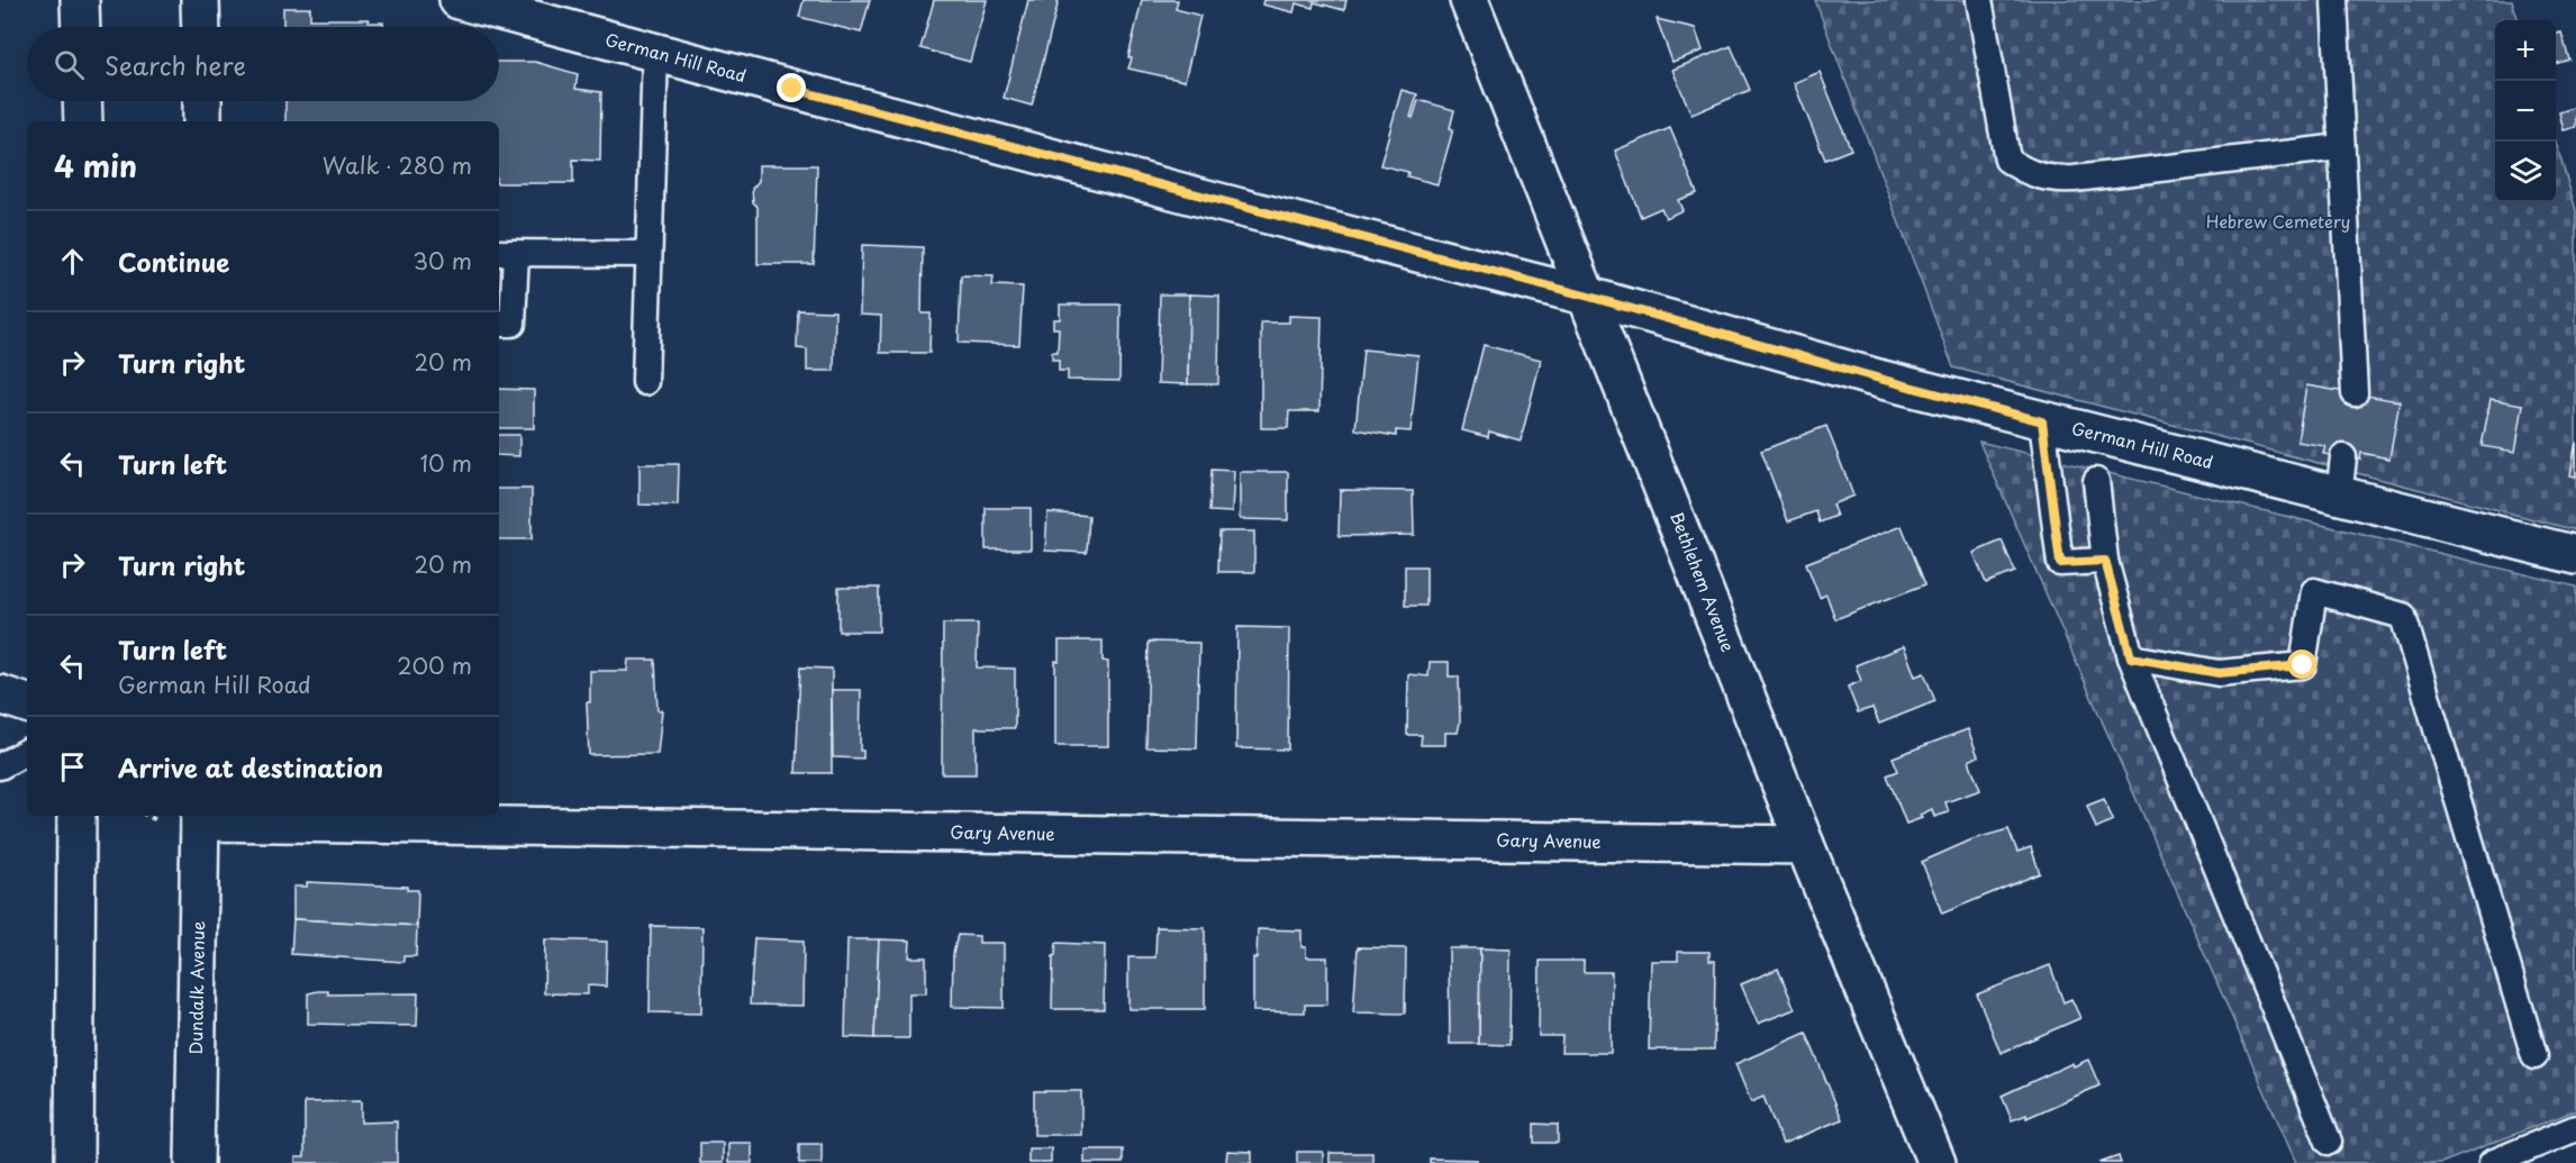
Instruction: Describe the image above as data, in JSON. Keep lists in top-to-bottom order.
{
  "streets": {
    "street": [
      "German Hill Road",
      "Bethlehem Avenue",
      "Gary Avenue",
      "Dundalk Avenue"
    ]
  },
  "crossings": [
    ["German Hill Road", "Bethlehem Avenue"],
    ["Bethlehem Avenue", "Gary Avenue"],
    ["Gary Avenue", "Dundalk Avenue"]
  ],
  "parks": ["Hebrew Cemetery"],
  "page": {
    "map_buttons": ["+", "−"],
    "search": "Search here",
    "heading": ["4 min", "Walk · 280 m"],
    "list": [
      ["Continue", "30 m"],
      ["Turn right", "20 m"],
      ["Turn left", "10 m"],
      ["Turn right", "20 m"],
      ["Turn left", "German Hill Road", "200 m"],
      "Arrive at destination"
    ]
  }
}
